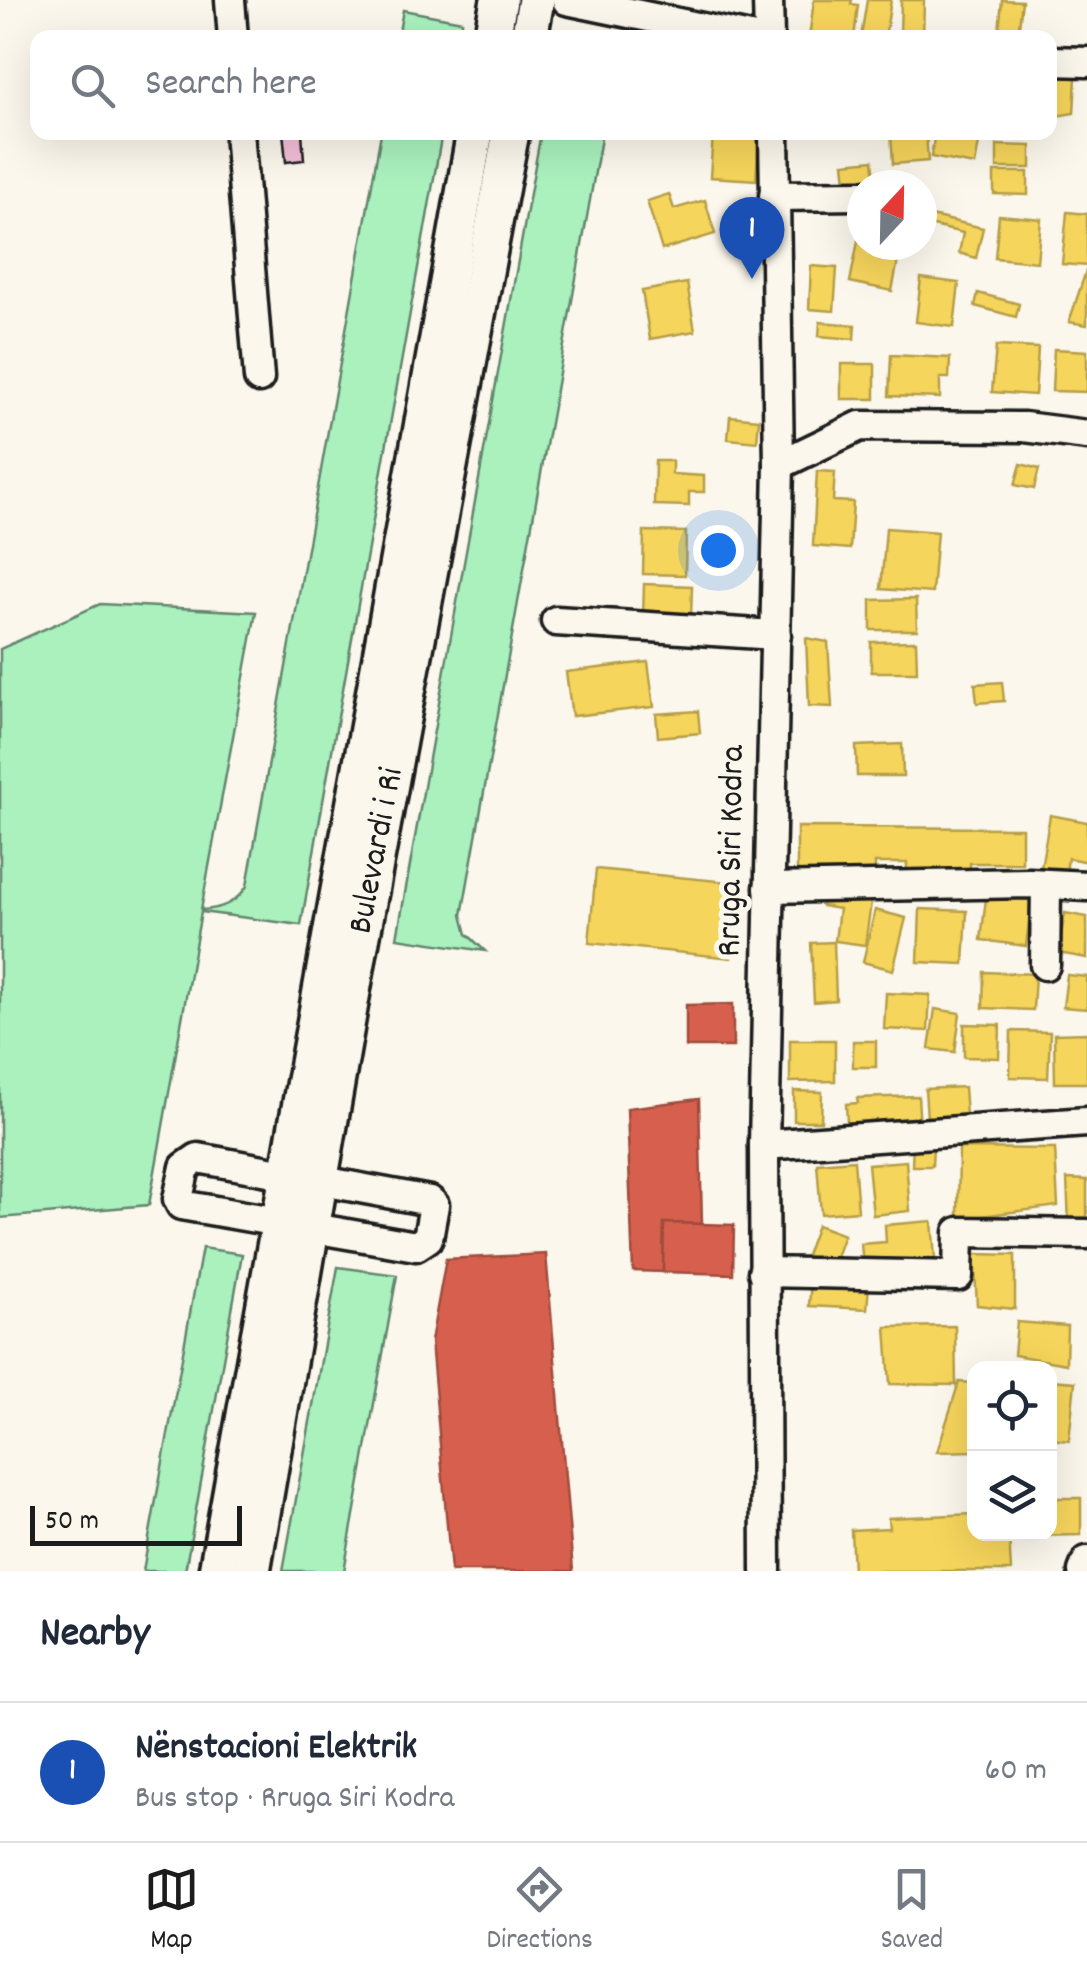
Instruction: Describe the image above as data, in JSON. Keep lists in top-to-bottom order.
{
  "streets": {
    "main road": ["Bulevardi i Ri"],
    "street": ["Rruga Siri Kodra"]
  },
  "scale_bar": "50 m",
  "north": "top",
  "page": {
    "search": "Search here",
    "pins": "1",
    "scale": "50 m",
    "heading": "Nearby",
    "list": [
      {
        "mark": "1",
        "name": "Nënstacioni Elektrik",
        "note": "Bus stop · Rruga Siri Kodra",
        "value": "60 m"
      }
    ],
    "nav": ["Map", "Directions", "Saved"]
  }
}
